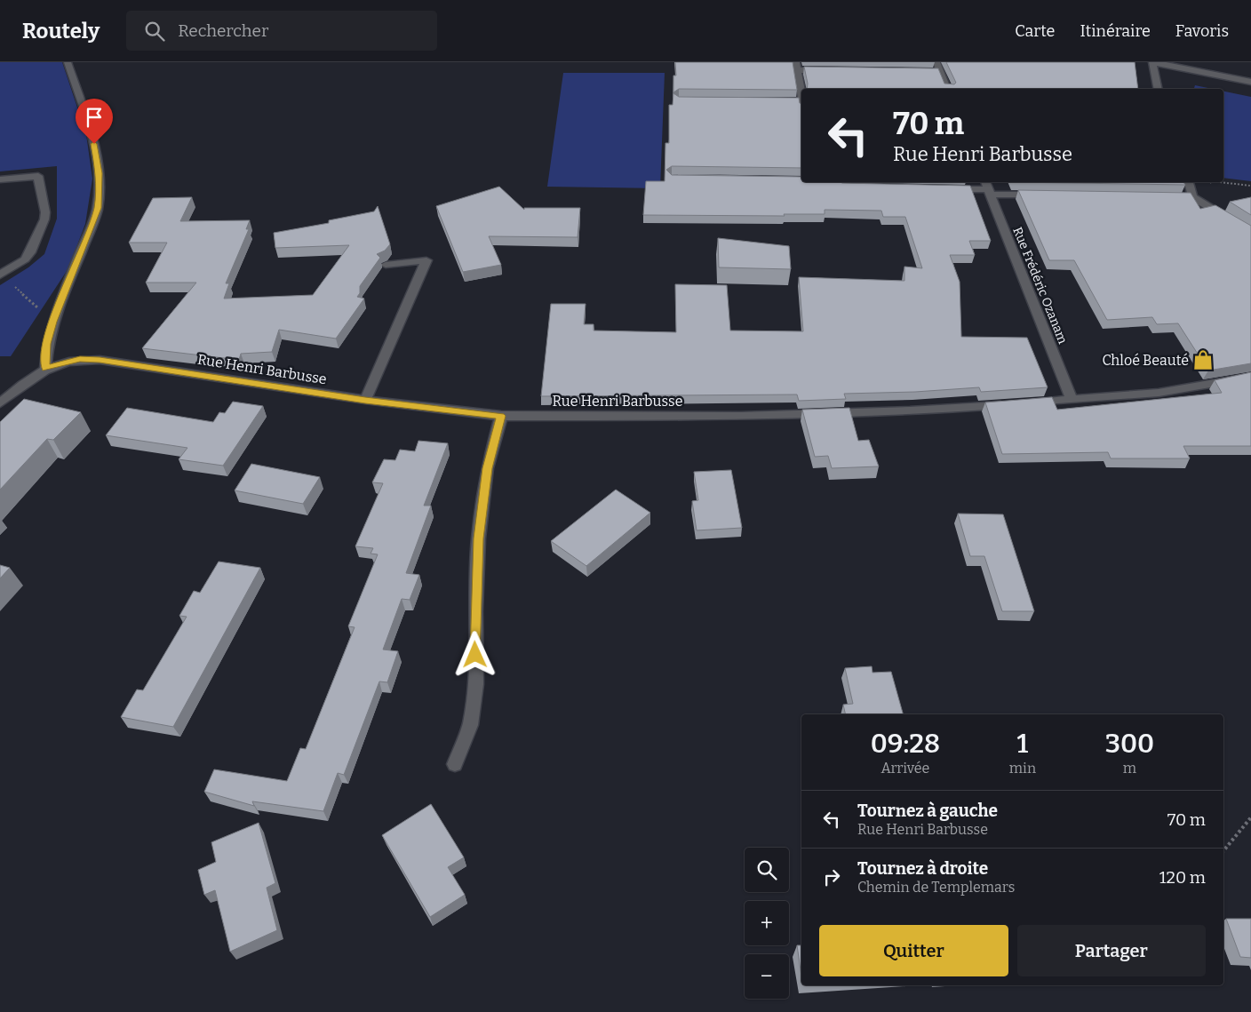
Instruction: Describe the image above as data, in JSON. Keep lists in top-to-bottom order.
{
  "streets": {
    "street": ["Rue Frédéric Ozanam", "Rue Henri Barbusse"]
  },
  "places": {
    "shop": ["Chloé Beauté"]
  },
  "page": {
    "header": "Routely",
    "search": "Rechercher",
    "nav": ["Carte", "Itinéraire", "Favoris"],
    "turn": ["70 m", "Rue Henri Barbusse"],
    "eta": [
      "09:28",
      "Arrivée",
      "1",
      "min",
      "300",
      "m"
    ],
    "list": [
      {
        "name": "Tournez à gauche",
        "note": "Rue Henri Barbusse",
        "value": "70 m"
      },
      {
        "name": "Tournez à droite",
        "note": "Chemin de Templemars",
        "value": "120 m"
      }
    ],
    "map_buttons": ["+", "−"],
    "buttons": ["Quitter", "Partager"]
  }
}
